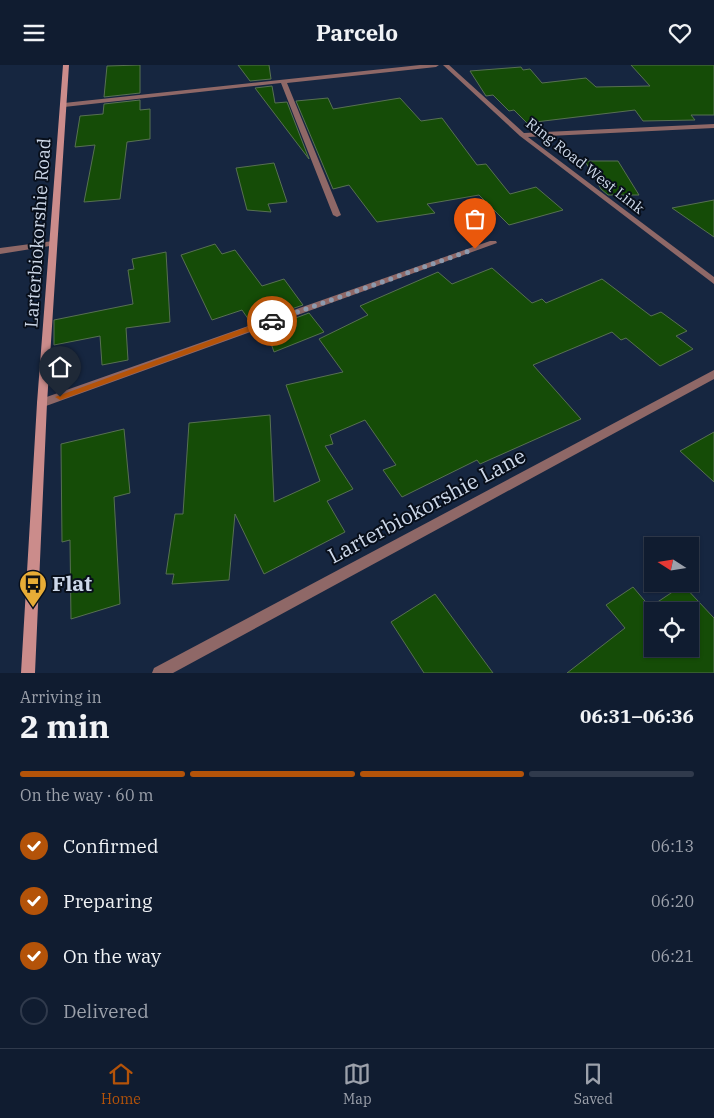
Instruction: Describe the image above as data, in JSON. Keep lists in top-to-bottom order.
{
  "streets": {
    "street": ["Ring Road West Link", "Larterbiokorshie Road", "Larterbiokorshie Lane"]
  },
  "places": {
    "bus stop": ["Flat"]
  },
  "north": "left",
  "page": {
    "header": "Parcelo",
    "heading": ["2 min", "Arriving in", "06:31–06:36"],
    "bar": "On the way · 60 m",
    "list": [
      ["Confirmed", "06:13"],
      ["Preparing", "06:20"],
      ["On the way", "06:21"],
      "Delivered"
    ],
    "tabs": ["Home", "Map", "Saved"]
  }
}
